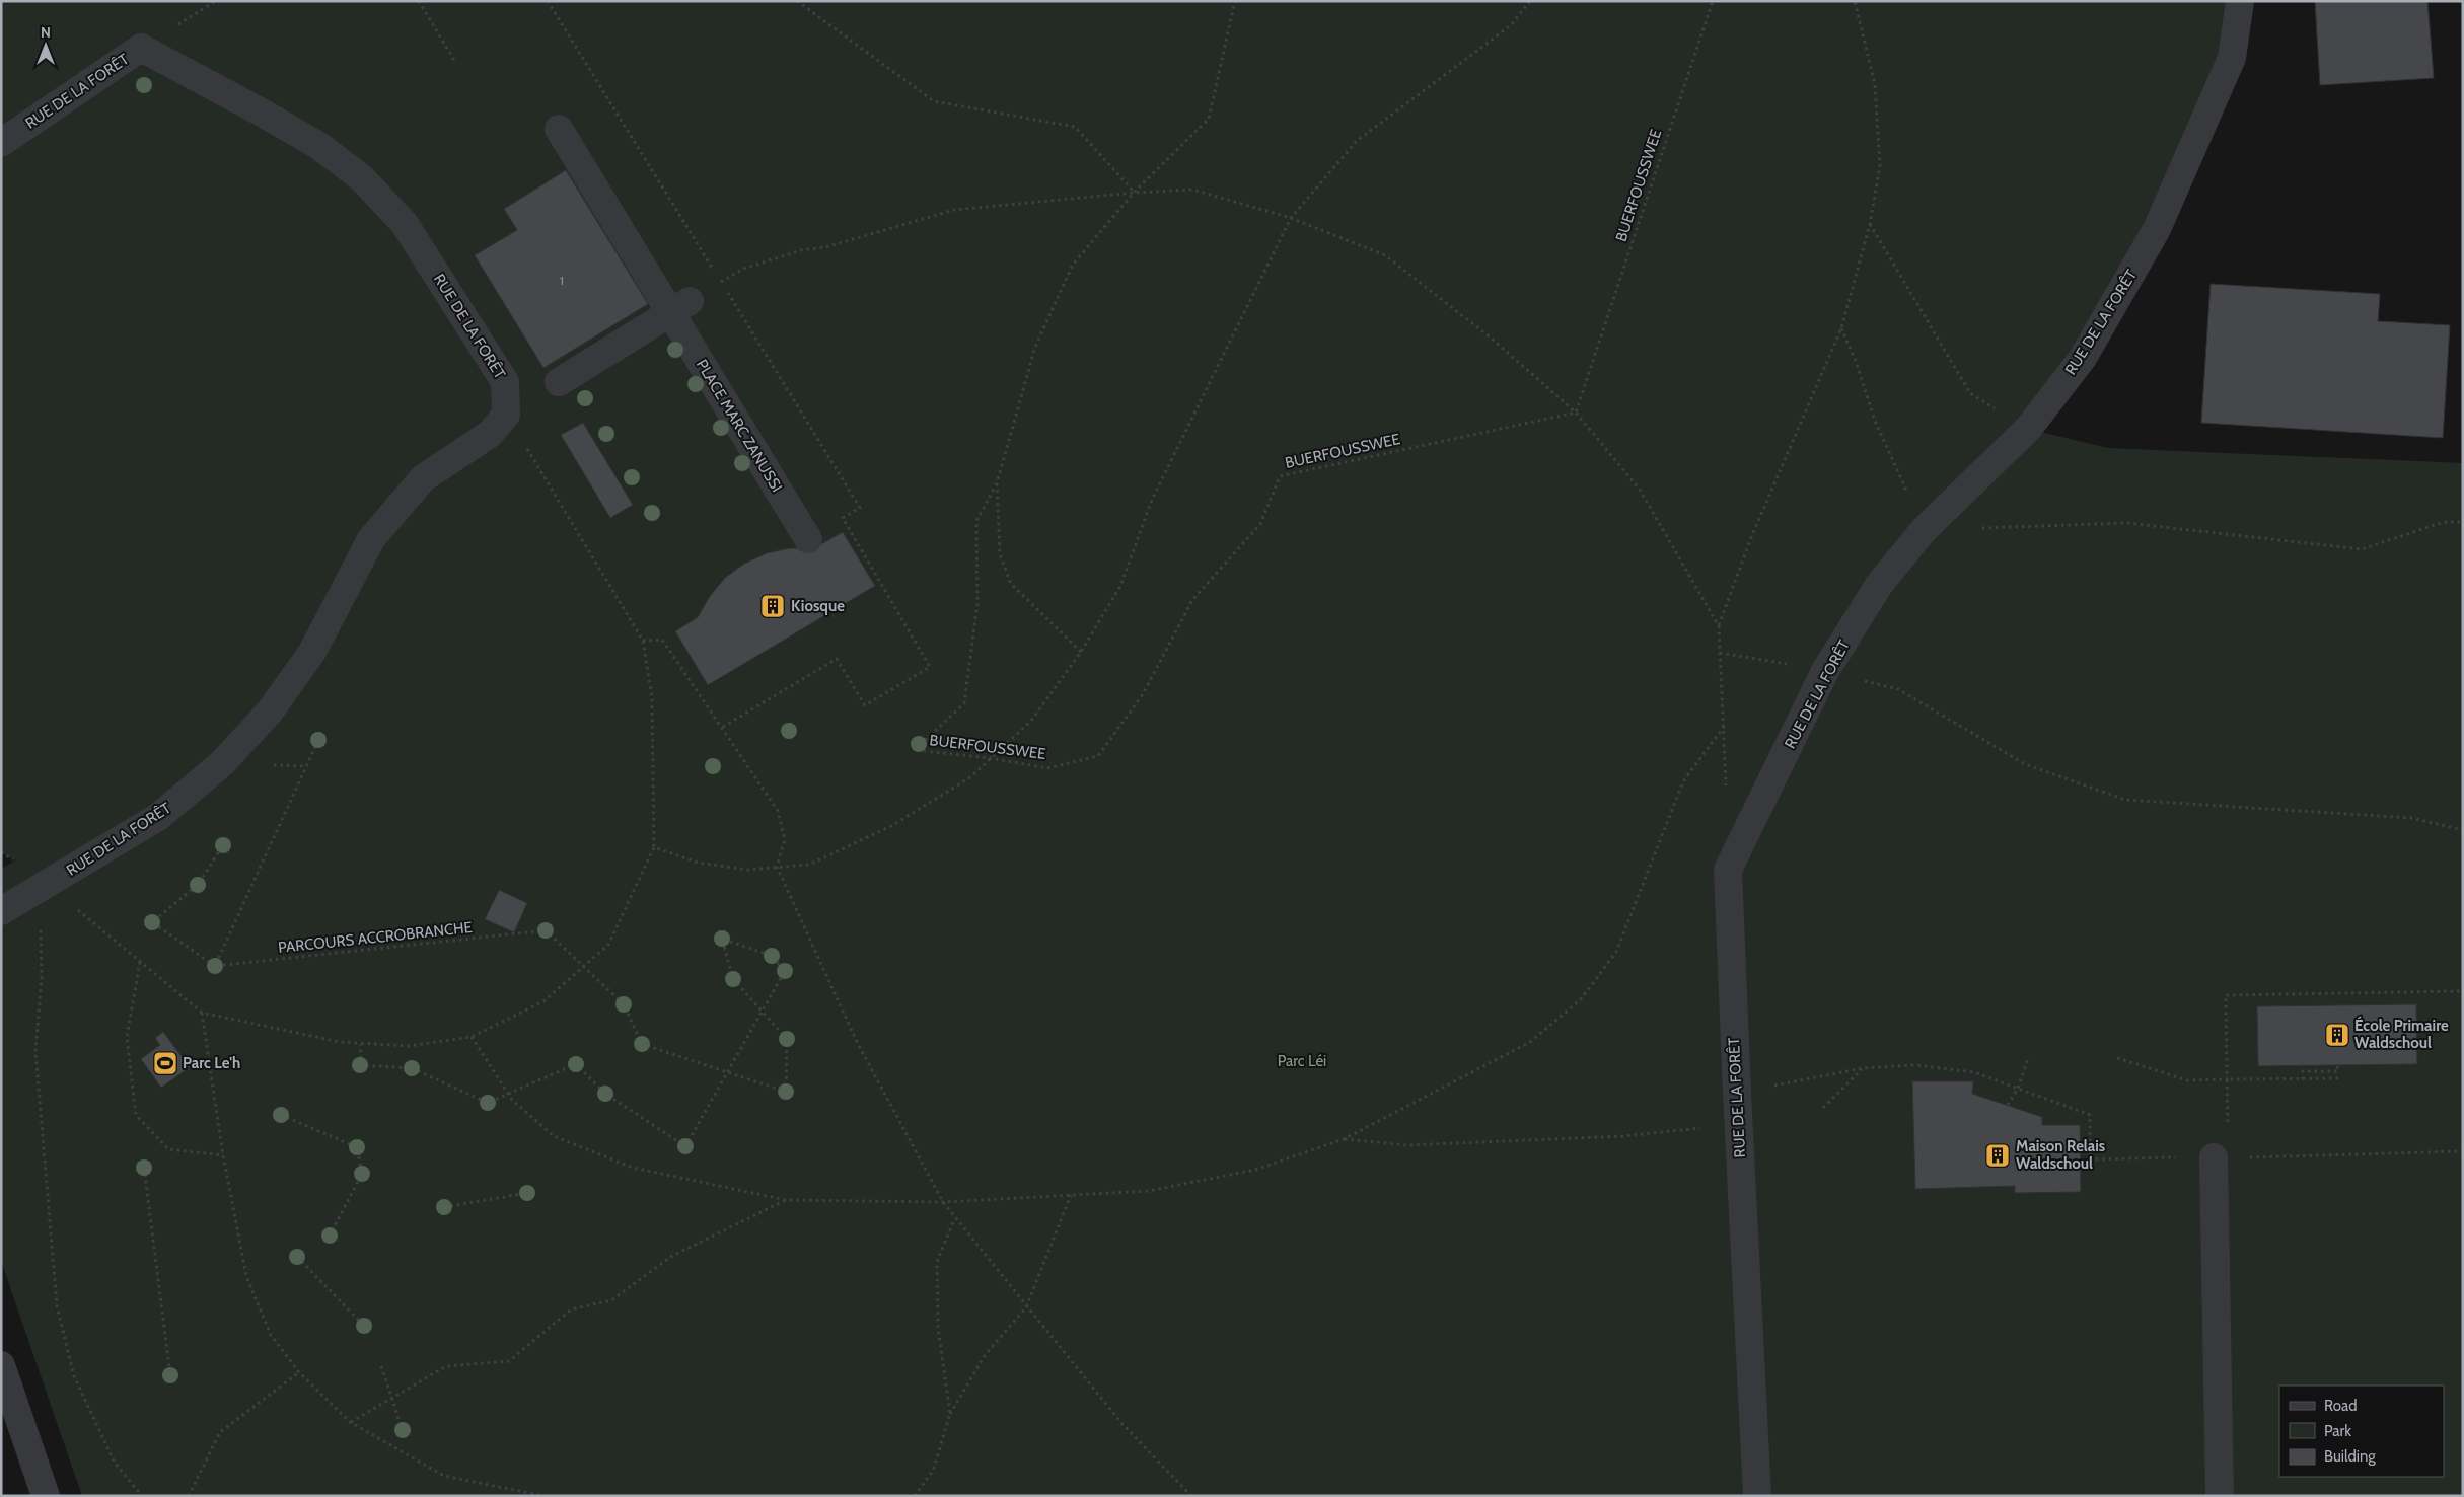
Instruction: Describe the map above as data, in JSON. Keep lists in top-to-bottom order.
{
  "streets": {
    "street": ["RUE DE LA FORÊT", "PLACE MARC ZANUSSI"],
    "path": ["BUERFOUSSWEE", "PARCOURS ACCROBRANCHE"]
  },
  "parks": ["Parc Léi"],
  "places": {
    "building": ["Kiosque", "École Primaire Waldschoul", "Maison Relais Waldschoul"],
    "sports": ["Parc Le'h"]
  },
  "house_numbers": ["1"],
  "legend": ["Road", "Park", "Building"],
  "north": "top"
}
